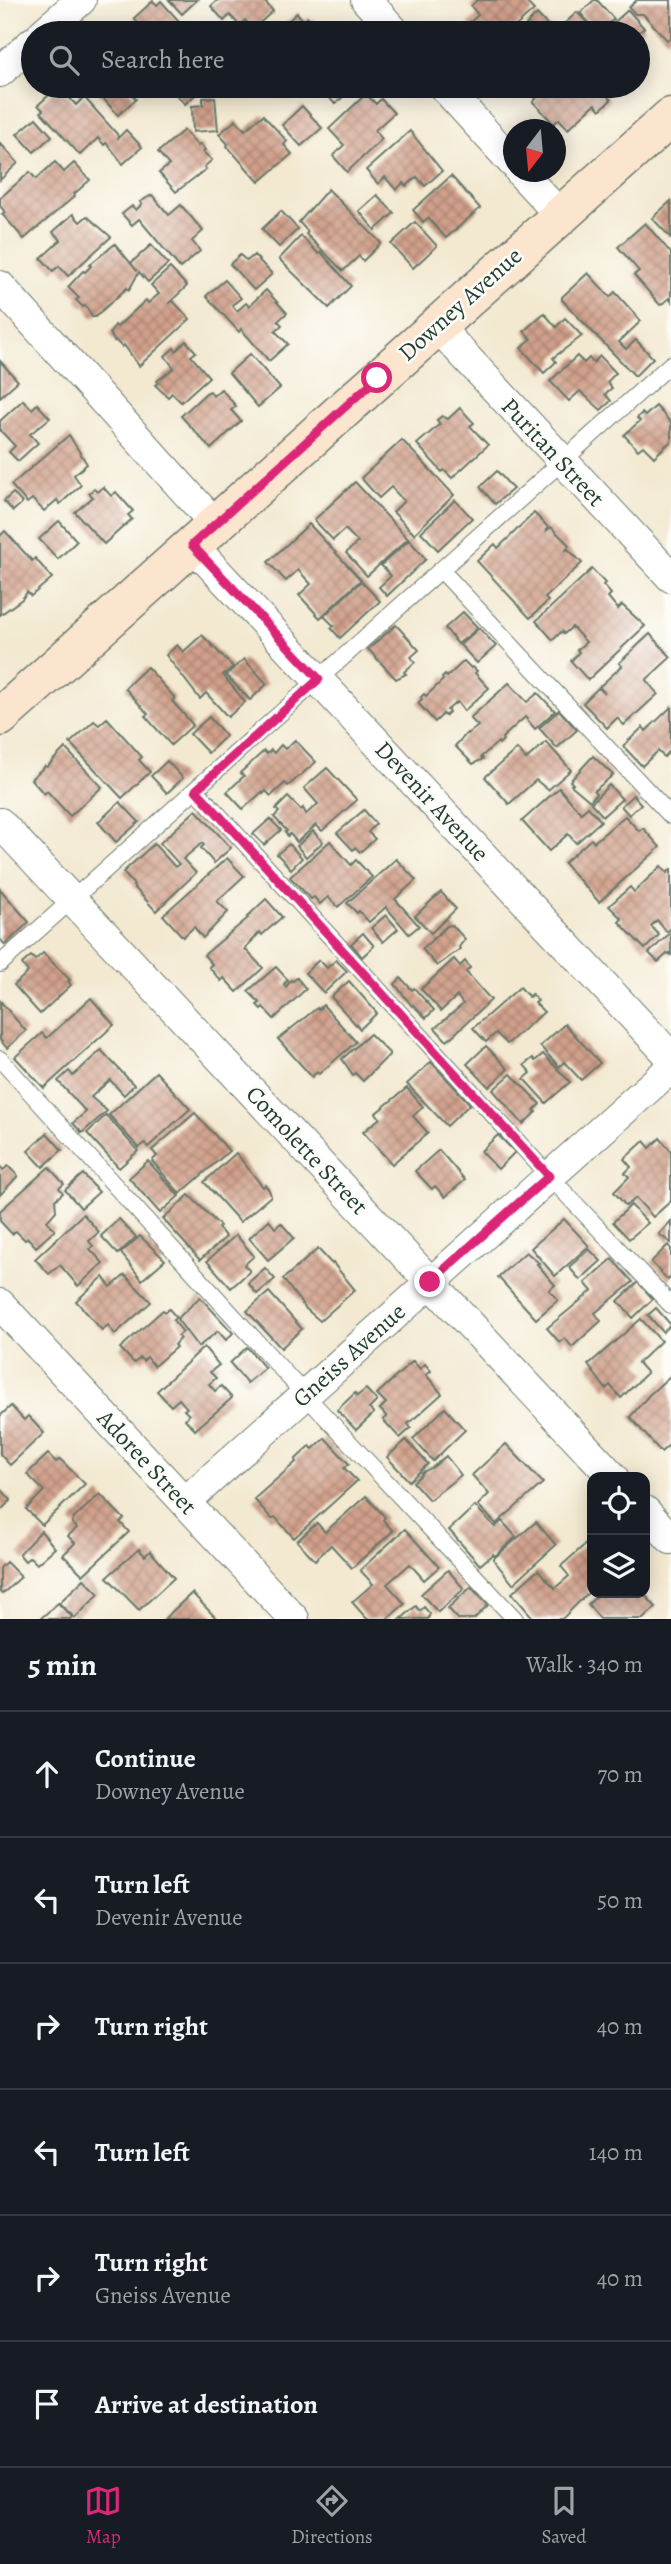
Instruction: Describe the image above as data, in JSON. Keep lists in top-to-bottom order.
{
  "streets": {
    "main road": ["Downey Avenue"],
    "street": [
      "Puritan Street",
      "Devenir Avenue",
      "Comolette Street",
      "Gneiss Avenue",
      "Adoree Street"
    ]
  },
  "crossings": [
    ["Downey Avenue", "Puritan Street"],
    ["Downey Avenue", "Devenir Avenue"],
    ["Comolette Street", "Gneiss Avenue"],
    ["Gneiss Avenue", "Adoree Street"]
  ],
  "north": "bottom",
  "page": {
    "search": "Search here",
    "heading": ["5 min", "Walk · 340 m"],
    "list": [
      ["Continue", "Downey Avenue", "70 m"],
      ["Turn left", "Devenir Avenue", "50 m"],
      ["Turn right", "40 m"],
      ["Turn left", "140 m"],
      ["Turn right", "Gneiss Avenue", "40 m"],
      "Arrive at destination"
    ],
    "nav": ["Map", "Directions", "Saved"]
  }
}
